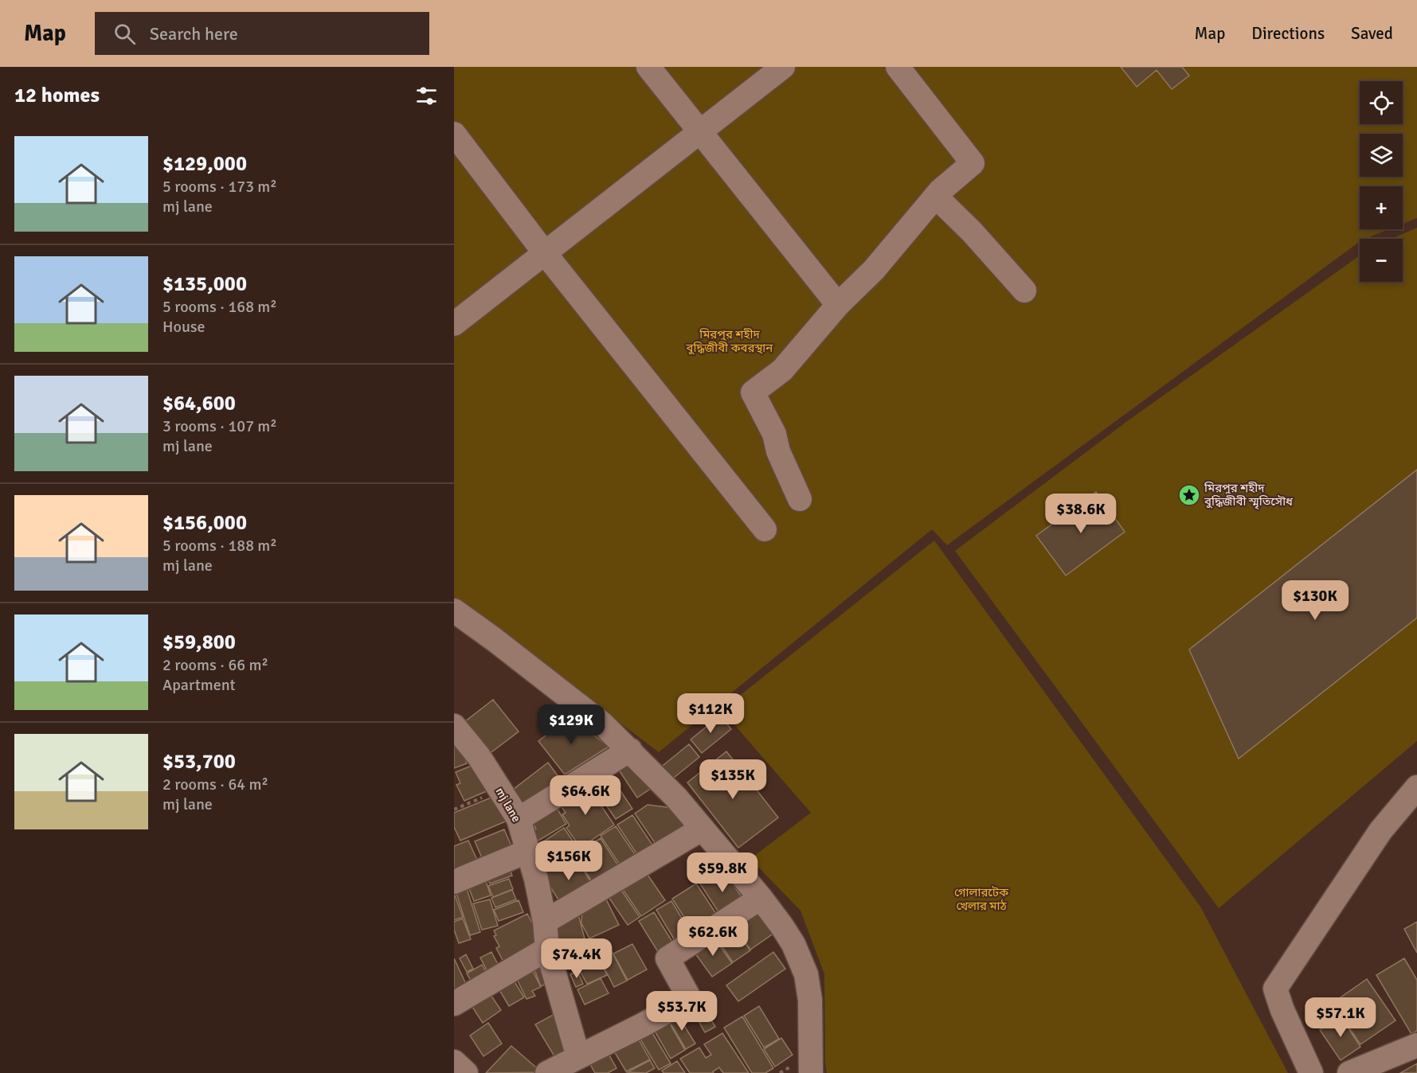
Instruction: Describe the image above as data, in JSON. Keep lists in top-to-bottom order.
{
  "streets": {
    "street": ["mj lane"]
  },
  "parks": ["মিরপুর শহীদ বুদ্ধিজীবী কবরস্থান", "গোলারটেক খেলার মাঠ"],
  "places": {
    "place": ["মিরপুর শহীদ বুদ্ধিজীবী স্মৃতিসৌধ"]
  },
  "page": {
    "header": "Map",
    "search": "Search here",
    "nav": ["Map", "Directions", "Saved"],
    "heading": "12 homes",
    "map_buttons": ["+", "−"],
    "list": [
      {
        "name": "$129,000",
        "note": "5 rooms · 173 m² · mj lane"
      },
      {
        "name": "$135,000",
        "note": "5 rooms · 168 m² · House"
      },
      {
        "name": "$64,600",
        "note": "3 rooms · 107 m² · mj lane"
      },
      {
        "name": "$156,000",
        "note": "5 rooms · 188 m² · mj lane"
      },
      {
        "name": "$59,800",
        "note": "2 rooms · 66 m² · Apartment"
      },
      {
        "name": "$53,700",
        "note": "2 rooms · 64 m² · mj lane"
      }
    ],
    "price": [
      "$38.6K",
      "$130K",
      "$112K",
      "$129K",
      "$135K",
      "$64.6K",
      "$156K",
      "$59.8K",
      "$62.6K",
      "$74.4K",
      "$53.7K",
      "$57.1K"
    ]
  }
}
